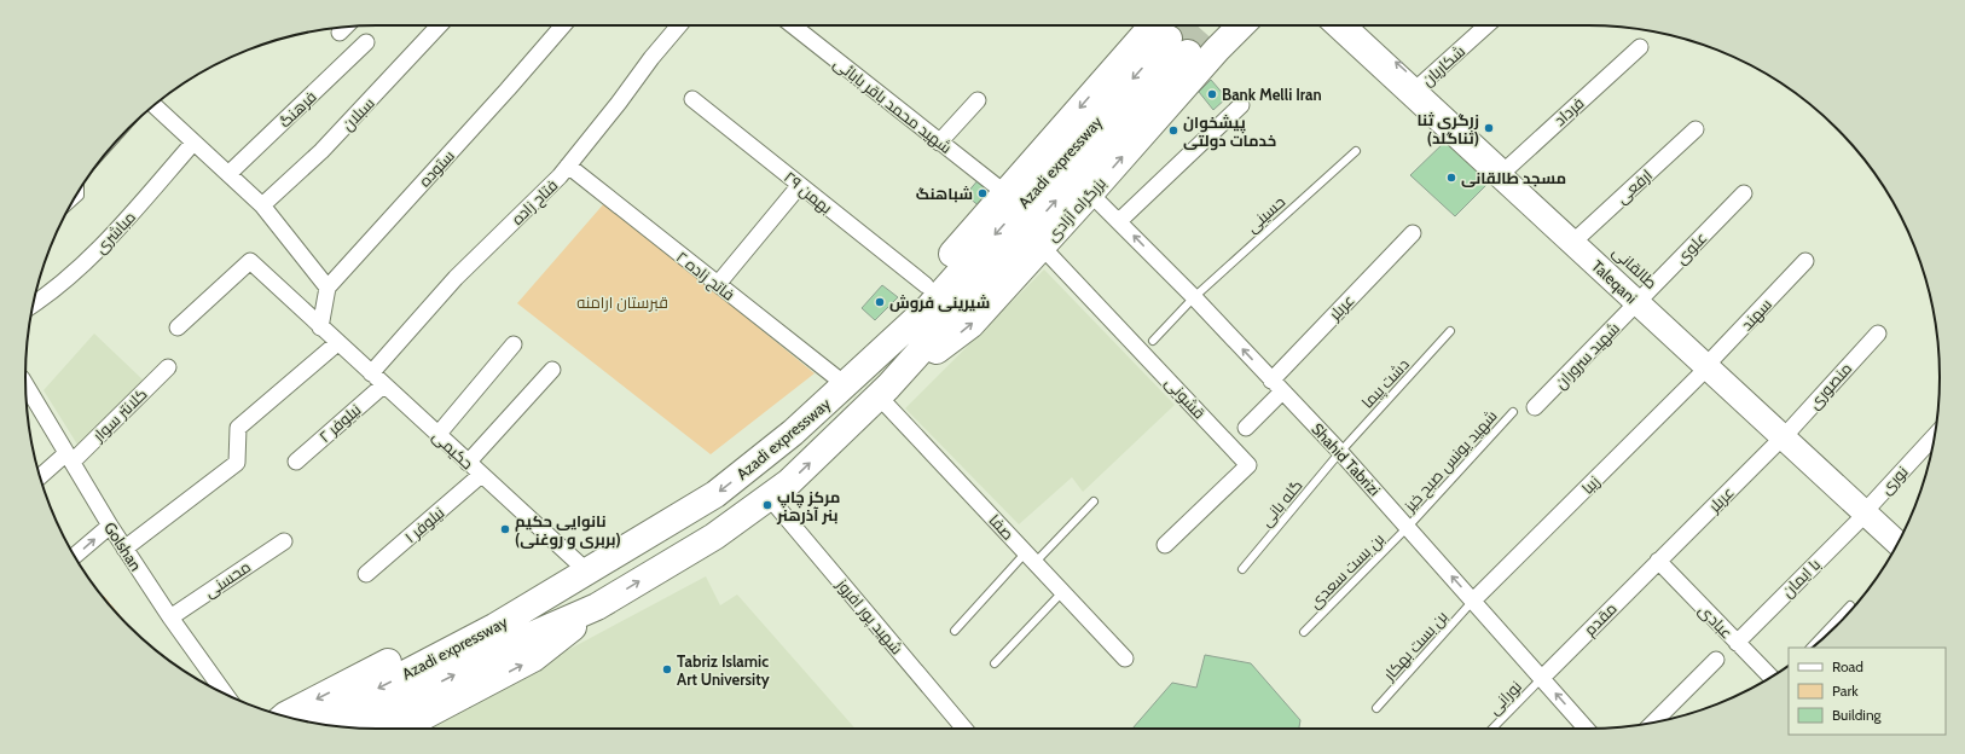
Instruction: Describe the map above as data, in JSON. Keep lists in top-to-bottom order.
{
  "streets": {
    "highway": ["Azadi expressway", "بزرگراه آزادی"],
    "main road": ["Taleqani"],
    "street": [
      "شکاریان",
      "شهید محمد باقر بابائی",
      "فرهنگ",
      "فرداد",
      "سبلان",
      "ستوده",
      "ارفعی",
      "۲۹ بهمن",
      "فتاح زاده",
      "مباشری",
      "علوی",
      "فاتح زاده ۲",
      "عربلر",
      "سهند",
      "شهید سروران",
      "منصوری",
      "قشونی",
      "کلانتر سوار",
      "نیلوفر ۲",
      "حکیمی",
      "Shahid Tabrizi",
      "نوری",
      "زیبا",
      "نیلوفر ۱",
      "صفا",
      "Golshan",
      "با ایمان",
      "محسنی",
      "شهید پور افروز",
      "مقدم",
      "عبادی"
    ],
    "lane": [
      "حسینی",
      "دشت پیما",
      "شهید یونس صبح خیز",
      "گله بانی",
      "بن بست سعدی",
      "بن بست بهکار",
      "نورانی"
    ]
  },
  "crossings": [
    ["شکاریان", "Taleqani"],
    ["فرداد", "Taleqani"],
    ["Azadi expressway", "بزرگراه آزادی"],
    ["Azadi expressway", "فاتح زاده ۲"],
    ["Azadi expressway", "حکیمی"],
    ["Azadi expressway", "صفا"],
    ["Azadi expressway", "شهید پور افروز"],
    ["ارفعی", "Taleqani"],
    ["فتاح زاده", "فاتح زاده ۲"],
    ["فتاح زاده", "حکیمی"],
    ["بزرگراه آزادی", "قشونی"],
    ["بزرگراه آزادی", "Shahid Tabrizi"],
    ["بزرگراه آزادی", "صفا"],
    ["حسینی", "Shahid Tabrizi"],
    ["علوی", "Taleqani"],
    ["علوی", "شهید سروران"],
    ["Taleqani", "عربلر"],
    ["Taleqani", "سهند"],
    ["Taleqani", "شهید سروران"],
    ["Taleqani", "منصوری"],
    ["Taleqani", "نوری"],
    ["Taleqani", "زیبا"],
    ["Taleqani", "با ایمان"],
    ["عربلر", "منصوری"],
    ["عربلر", "Shahid Tabrizi"],
    ["عربلر", "مقدم"],
    ["عربلر", "عبادی"],
    ["سهند", "زیبا"],
    ["دشت پیما", "Shahid Tabrizi"],
    ["دشت پیما", "گله بانی"],
    ["کلانتر سوار", "Golshan"],
    ["نیلوفر ۲", "حکیمی"],
    ["حکیمی", "نیلوفر ۱"],
    ["Shahid Tabrizi", "شهید یونس صبح خیز"],
    ["Shahid Tabrizi", "زیبا"],
    ["Shahid Tabrizi", "گله بانی"],
    ["Shahid Tabrizi", "بن بست سعدی"],
    ["Shahid Tabrizi", "مقدم"],
    ["Shahid Tabrizi", "بن بست بهکار"],
    ["Shahid Tabrizi", "نورانی"],
    ["شهید یونس صبح خیز", "بن بست سعدی"],
    ["نوری", "با ایمان"],
    ["زیبا", "بن بست بهکار"],
    ["Golshan", "محسنی"],
    ["با ایمان", "عبادی"],
    ["مقدم", "عبادی"],
    ["مقدم", "نورانی"]
  ],
  "one_way": ["Shahid Tabrizi"],
  "parks": ["قبرستان ارامنه"],
  "places": [
    "Bank Melli Iran",
    "زرگری ثنا (ثناگلد)",
    "پیشخوان خدمات دولتی",
    "مسجد طالقانی",
    "شباهنگ",
    "شیرینی فروش",
    "مرکز چاپ بنر آذرهنر",
    "نانوایی حکیم (بربری و روغنی)",
    "Tabriz Islamic Art University"
  ],
  "legend": ["Road", "Park", "Building"]
}
